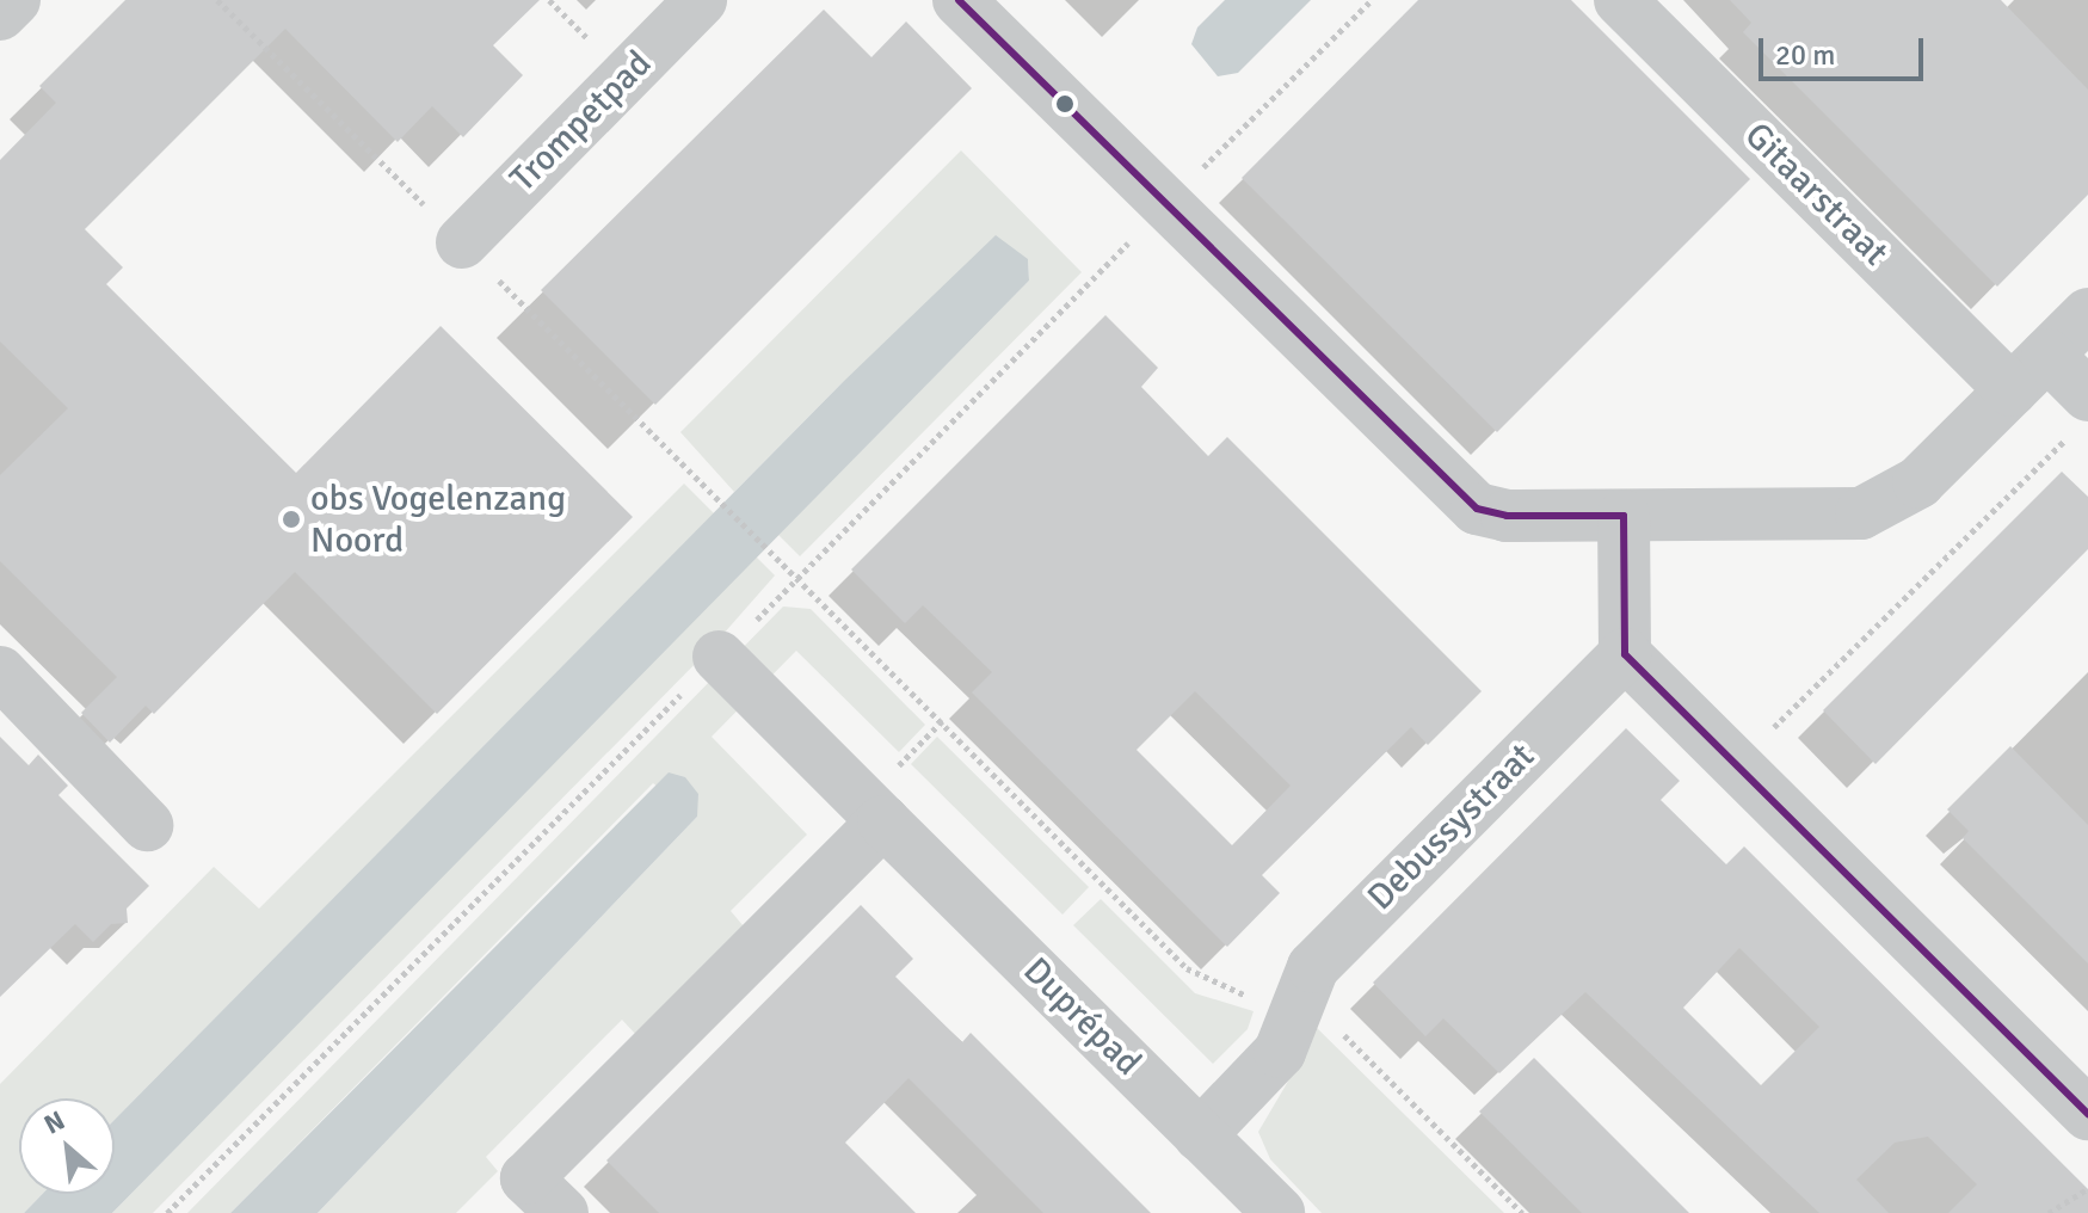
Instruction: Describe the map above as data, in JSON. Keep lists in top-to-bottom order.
{
  "streets": {
    "street": [
      "Trompetpad",
      "Gitaarstraat",
      "Debussystraat",
      "Duprépad"
    ]
  },
  "crossings": [
    ["Debussystraat", "Duprépad"]
  ],
  "places": ["obs Vogelenzang Noord"],
  "scale_bar": "20 m",
  "north": "top left"
}
